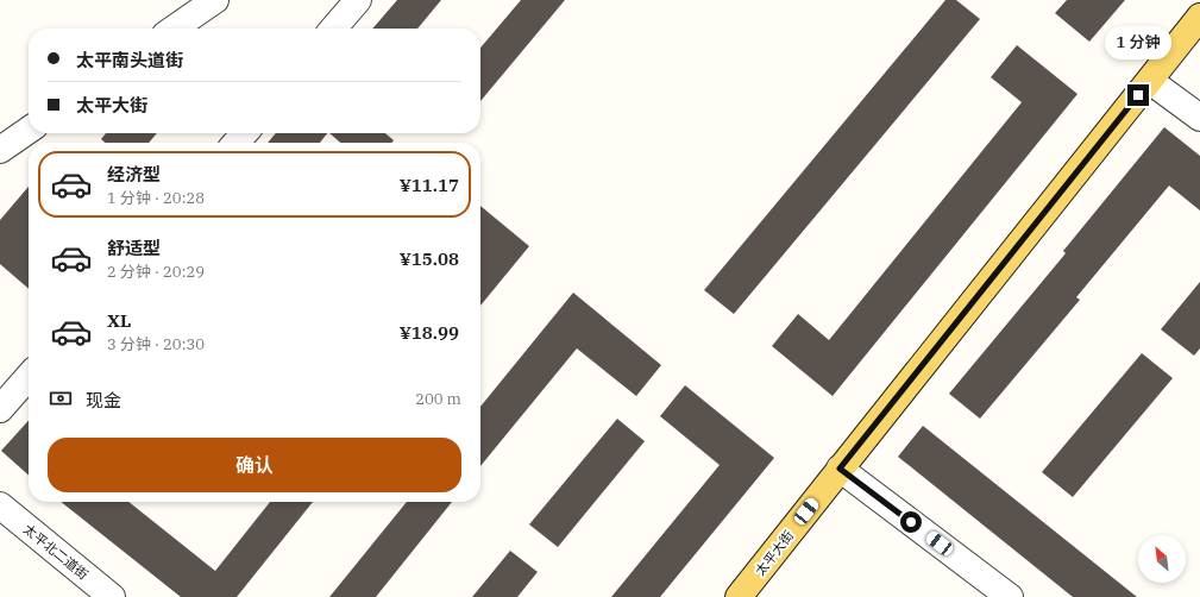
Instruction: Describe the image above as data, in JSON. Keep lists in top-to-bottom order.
{
  "streets": {
    "main road": ["太平大街"],
    "street": ["太平北二道街"]
  },
  "north": "top left",
  "page": {
    "bubble": "1 分钟",
    "banner": ["太平南头道街", "太平大街"],
    "list": [
      {
        "name": "经济型",
        "note": "1 分钟 · 20:28",
        "value": "¥11.17"
      },
      {
        "name": "舒适型",
        "note": "2 分钟 · 20:29",
        "value": "¥15.08"
      },
      {
        "name": "XL",
        "note": "3 分钟 · 20:30",
        "value": "¥18.99"
      }
    ],
    "pay": ["现金", "200 m"],
    "buttons": "确认"
  }
}
